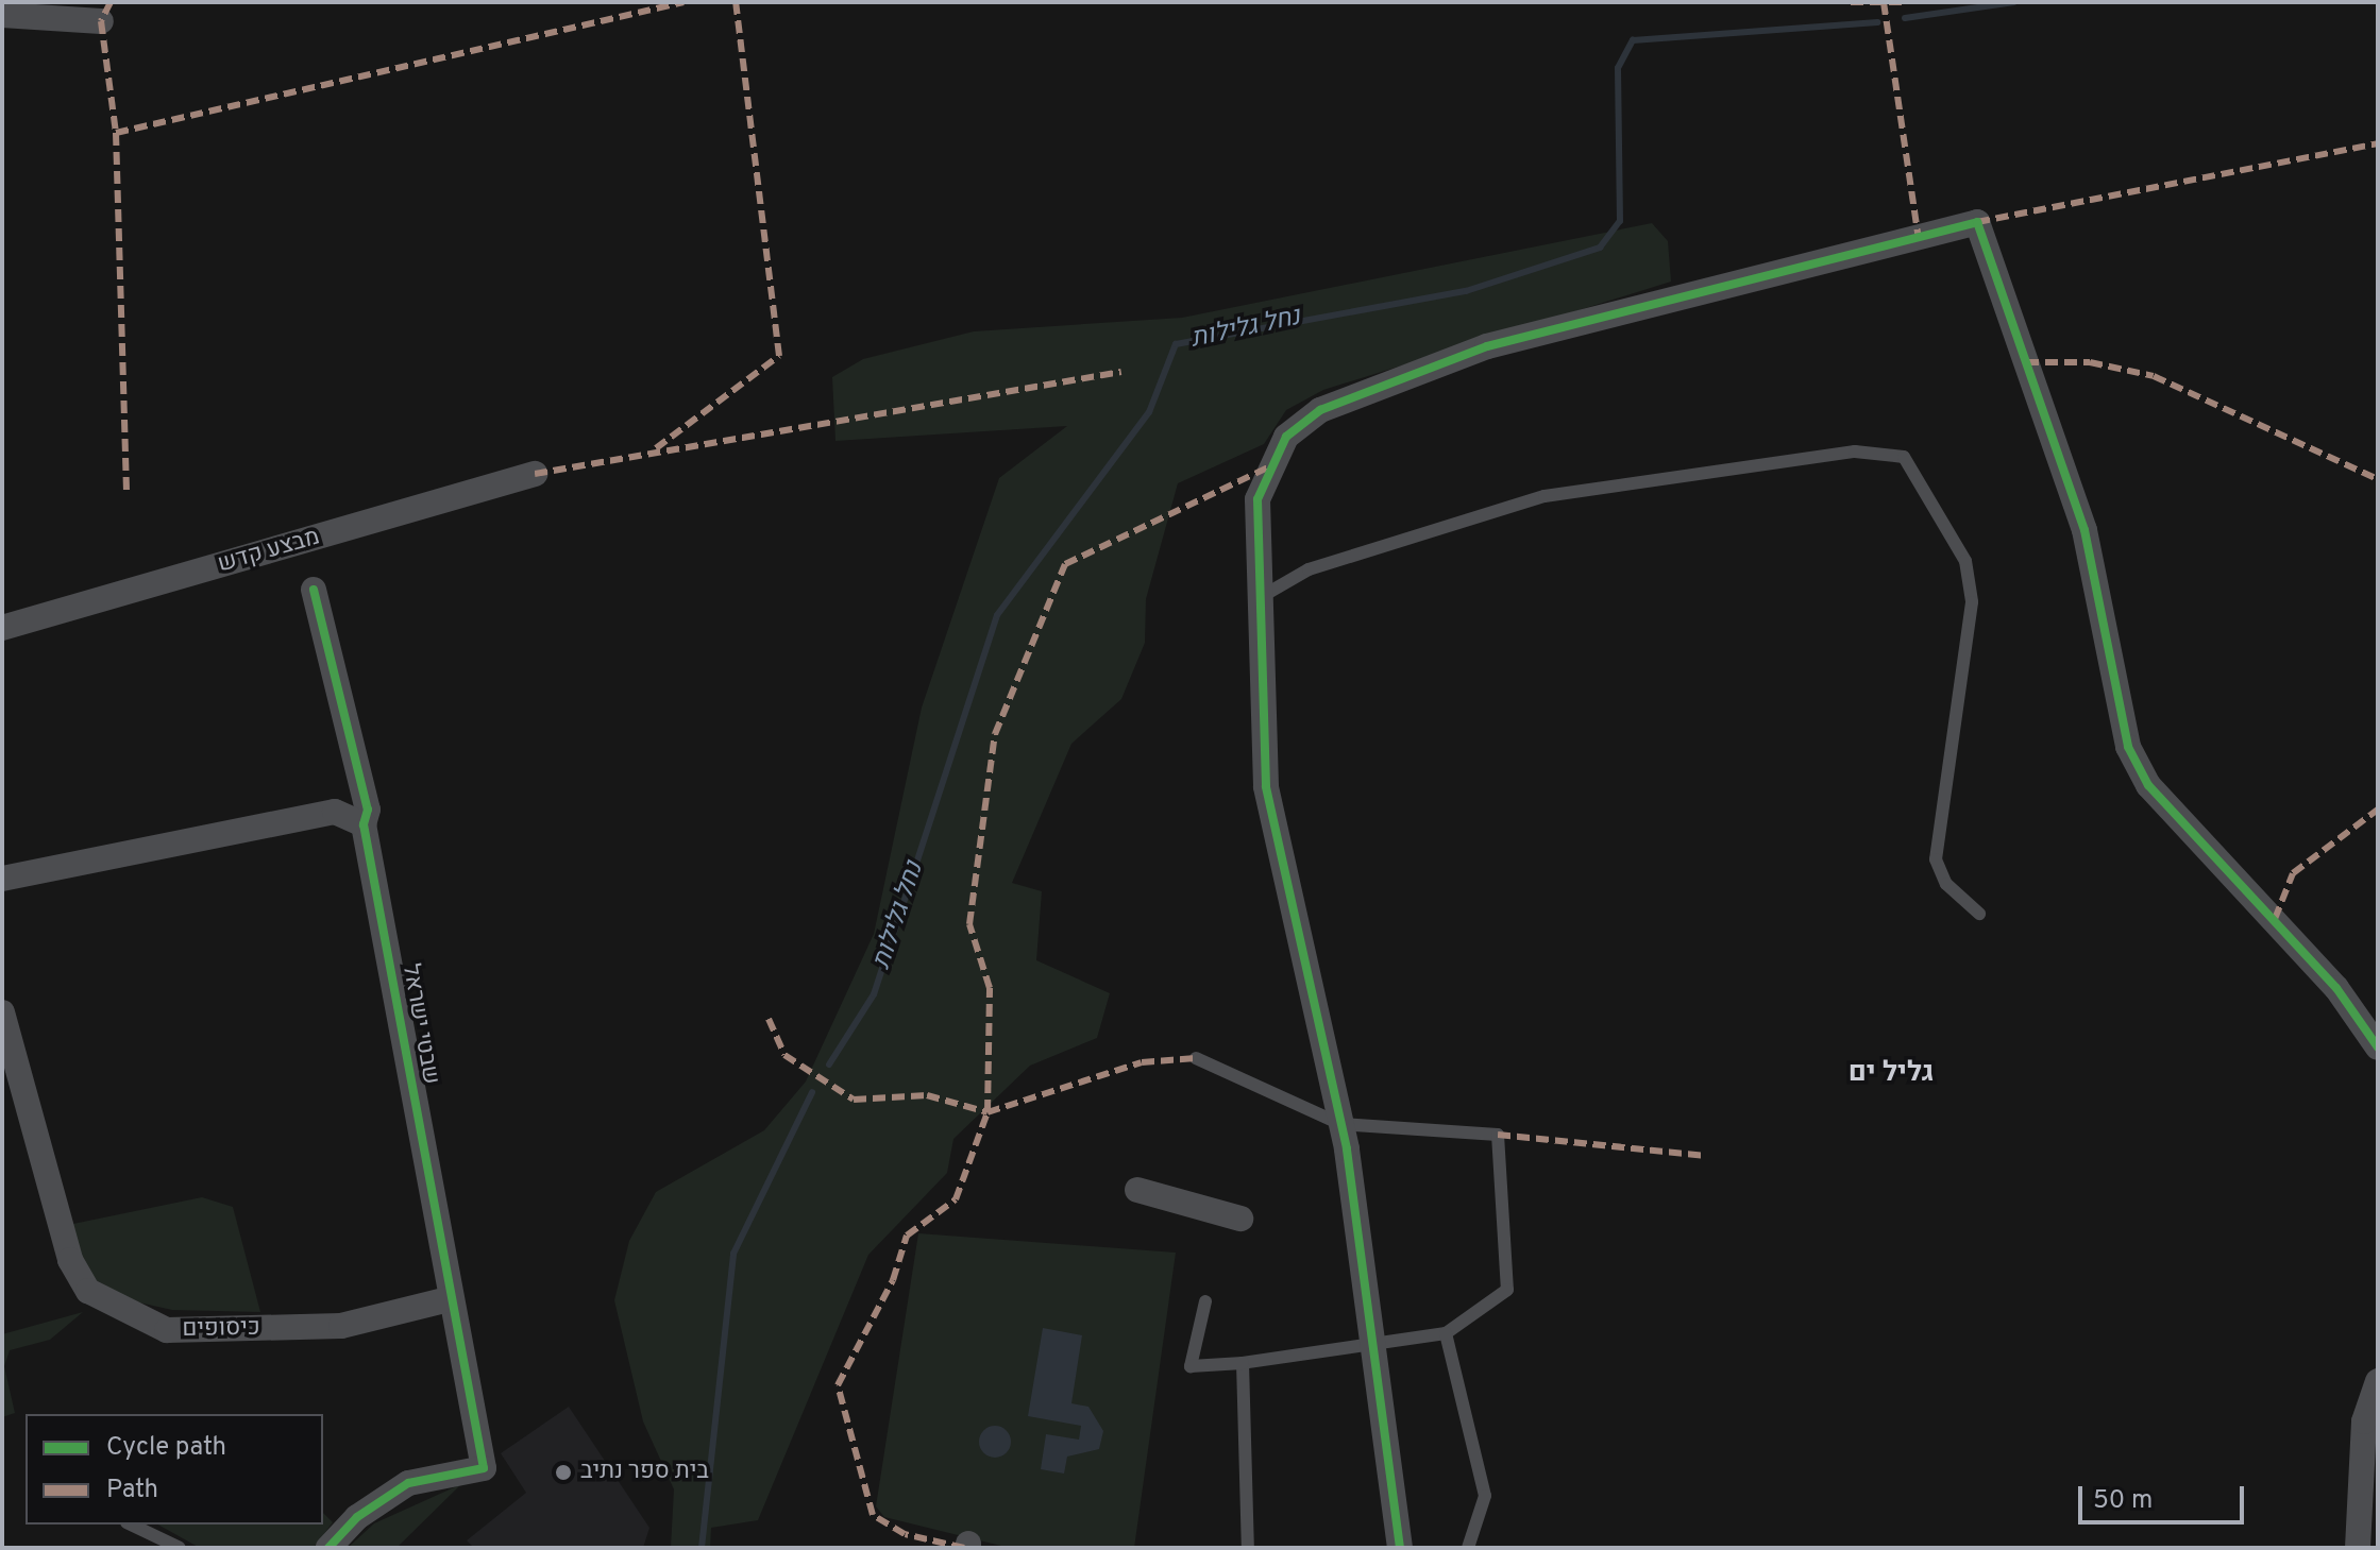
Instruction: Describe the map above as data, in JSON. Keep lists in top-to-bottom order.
{
  "streets": {
    "street": ["מבצע קדש", "שבטי ישראל", "כיסופים"]
  },
  "crossings": [
    ["שבטי ישראל", "כיסופים"]
  ],
  "districts": ["גליל ים"],
  "water": ["נחל גלילות"],
  "places": ["בית ספר נתיב"],
  "legend": ["Cycle path", "Path"],
  "scale_bar": "50 m"
}
